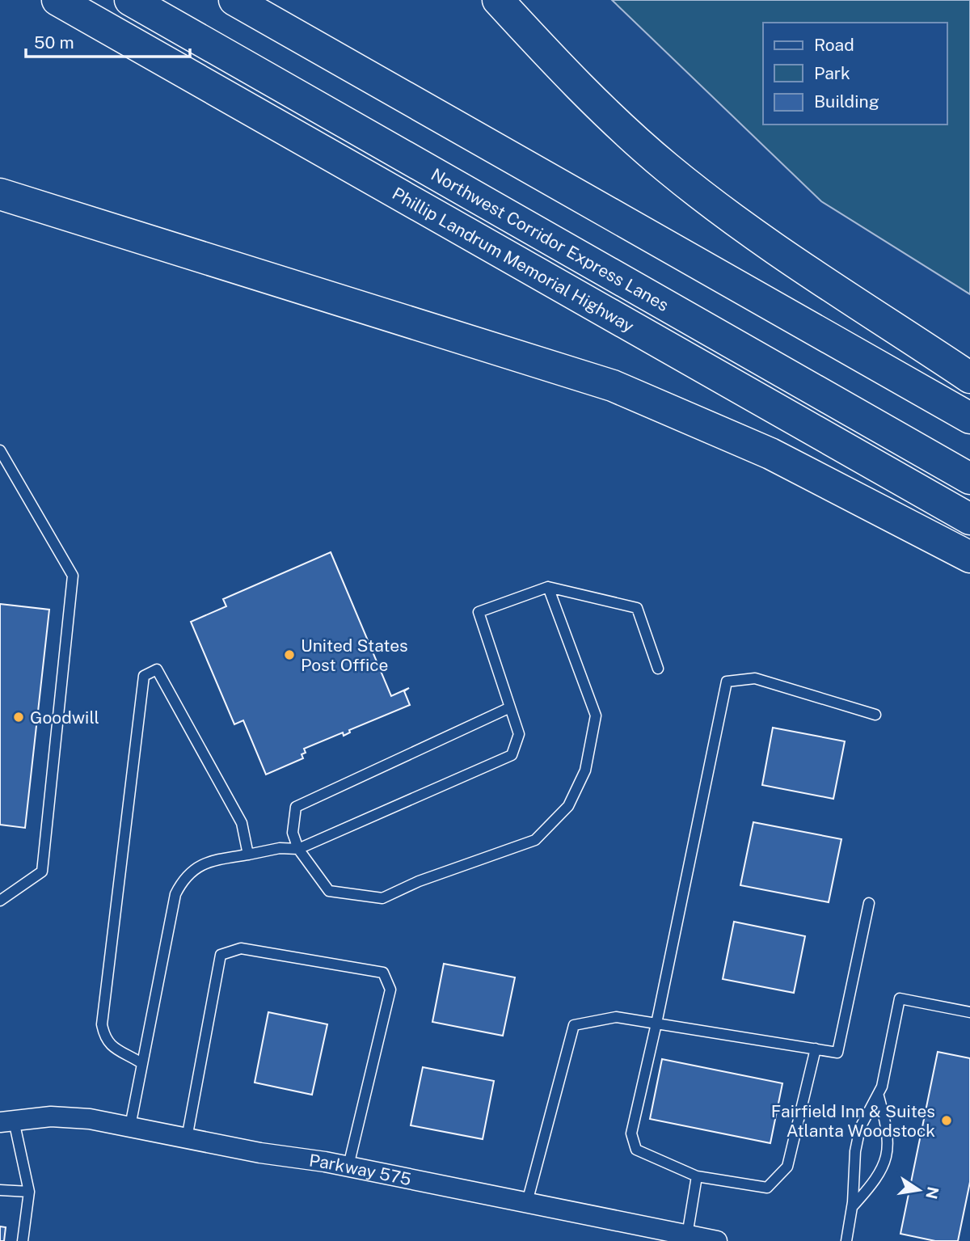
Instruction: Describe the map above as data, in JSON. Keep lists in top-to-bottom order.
{
  "streets": {
    "highway": ["Northwest Corridor Express Lanes", "Phillip Landrum Memorial Highway"],
    "street": ["Parkway 575"]
  },
  "places": ["United States Post Office", "Goodwill", "Fairfield Inn & Suites Atlanta Woodstock"],
  "legend": ["Road", "Park", "Building"],
  "scale_bar": "50 m",
  "north": "right"
}
